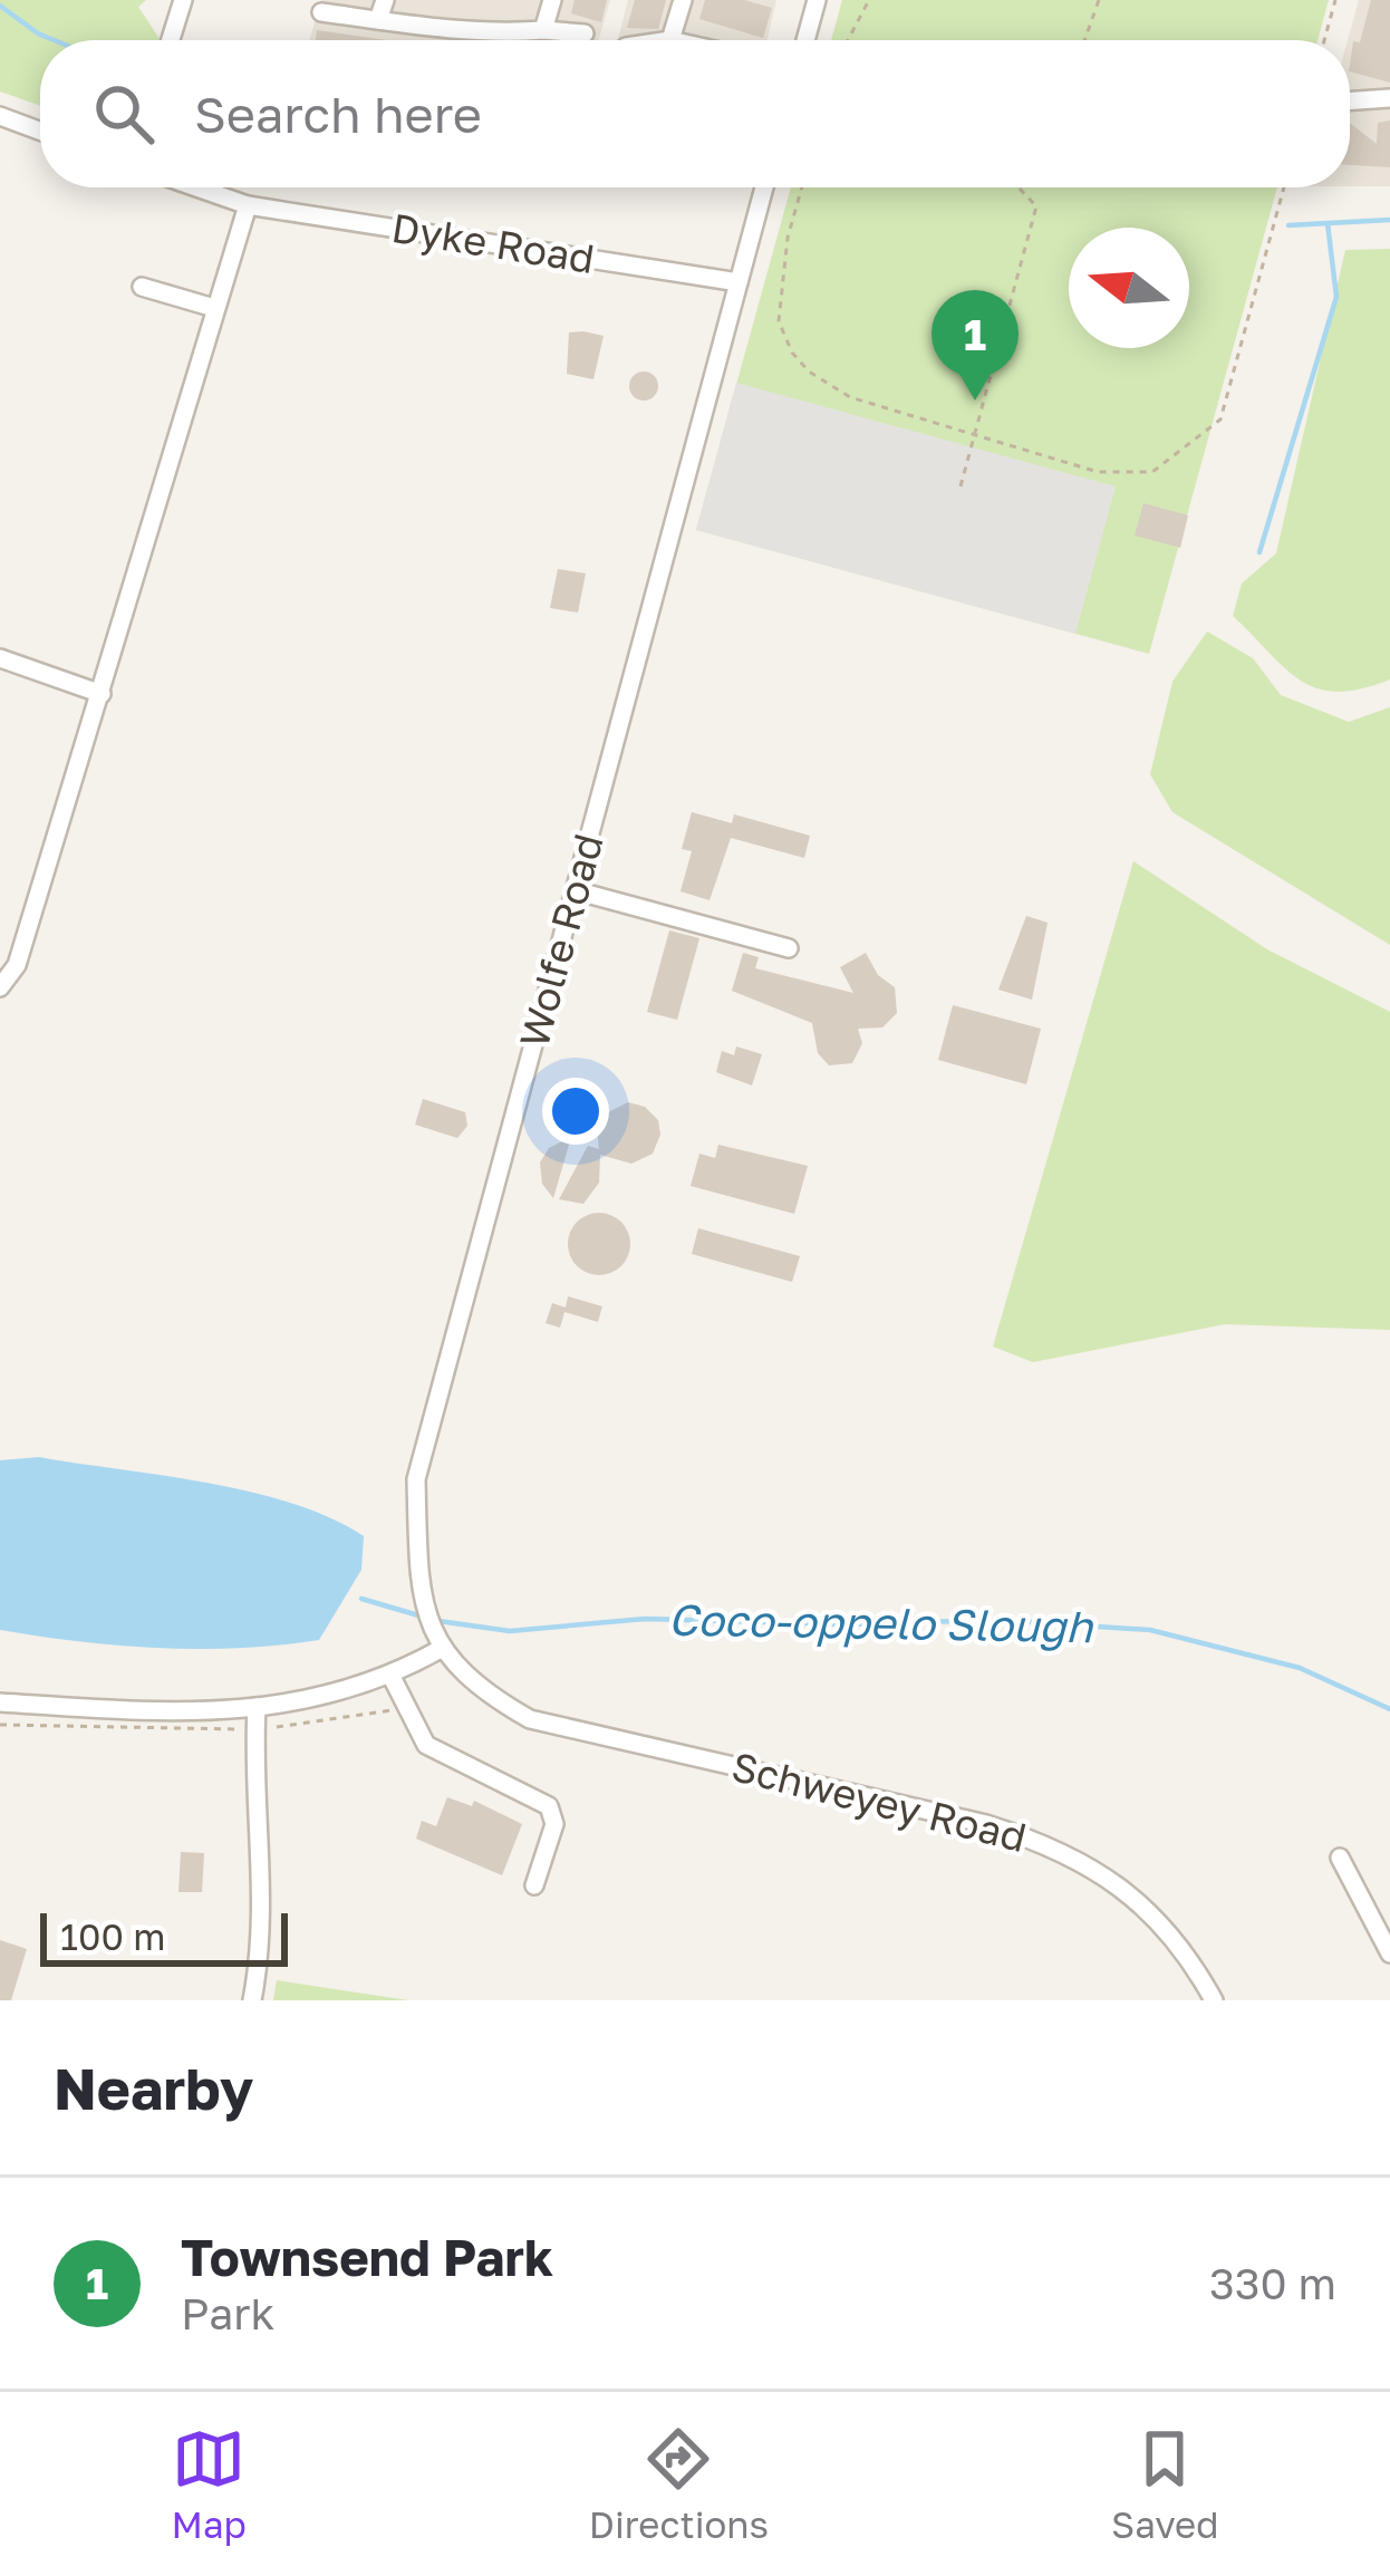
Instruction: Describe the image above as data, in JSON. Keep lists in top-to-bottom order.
{
  "streets": {
    "street": ["Dyke Road", "Wolfe Road", "Schweyey Road"]
  },
  "crossings": [
    ["Dyke Road", "Wolfe Road"],
    ["Wolfe Road", "Schweyey Road"]
  ],
  "water": ["Coco-oppelo Slough"],
  "scale_bar": "100 m",
  "north": "left",
  "page": {
    "search": "Search here",
    "pins": "1",
    "scale": "100 m",
    "heading": "Nearby",
    "list": [
      {
        "mark": "1",
        "name": "Townsend Park",
        "note": "Park",
        "value": "330 m"
      }
    ],
    "nav": ["Map", "Directions", "Saved"]
  }
}
